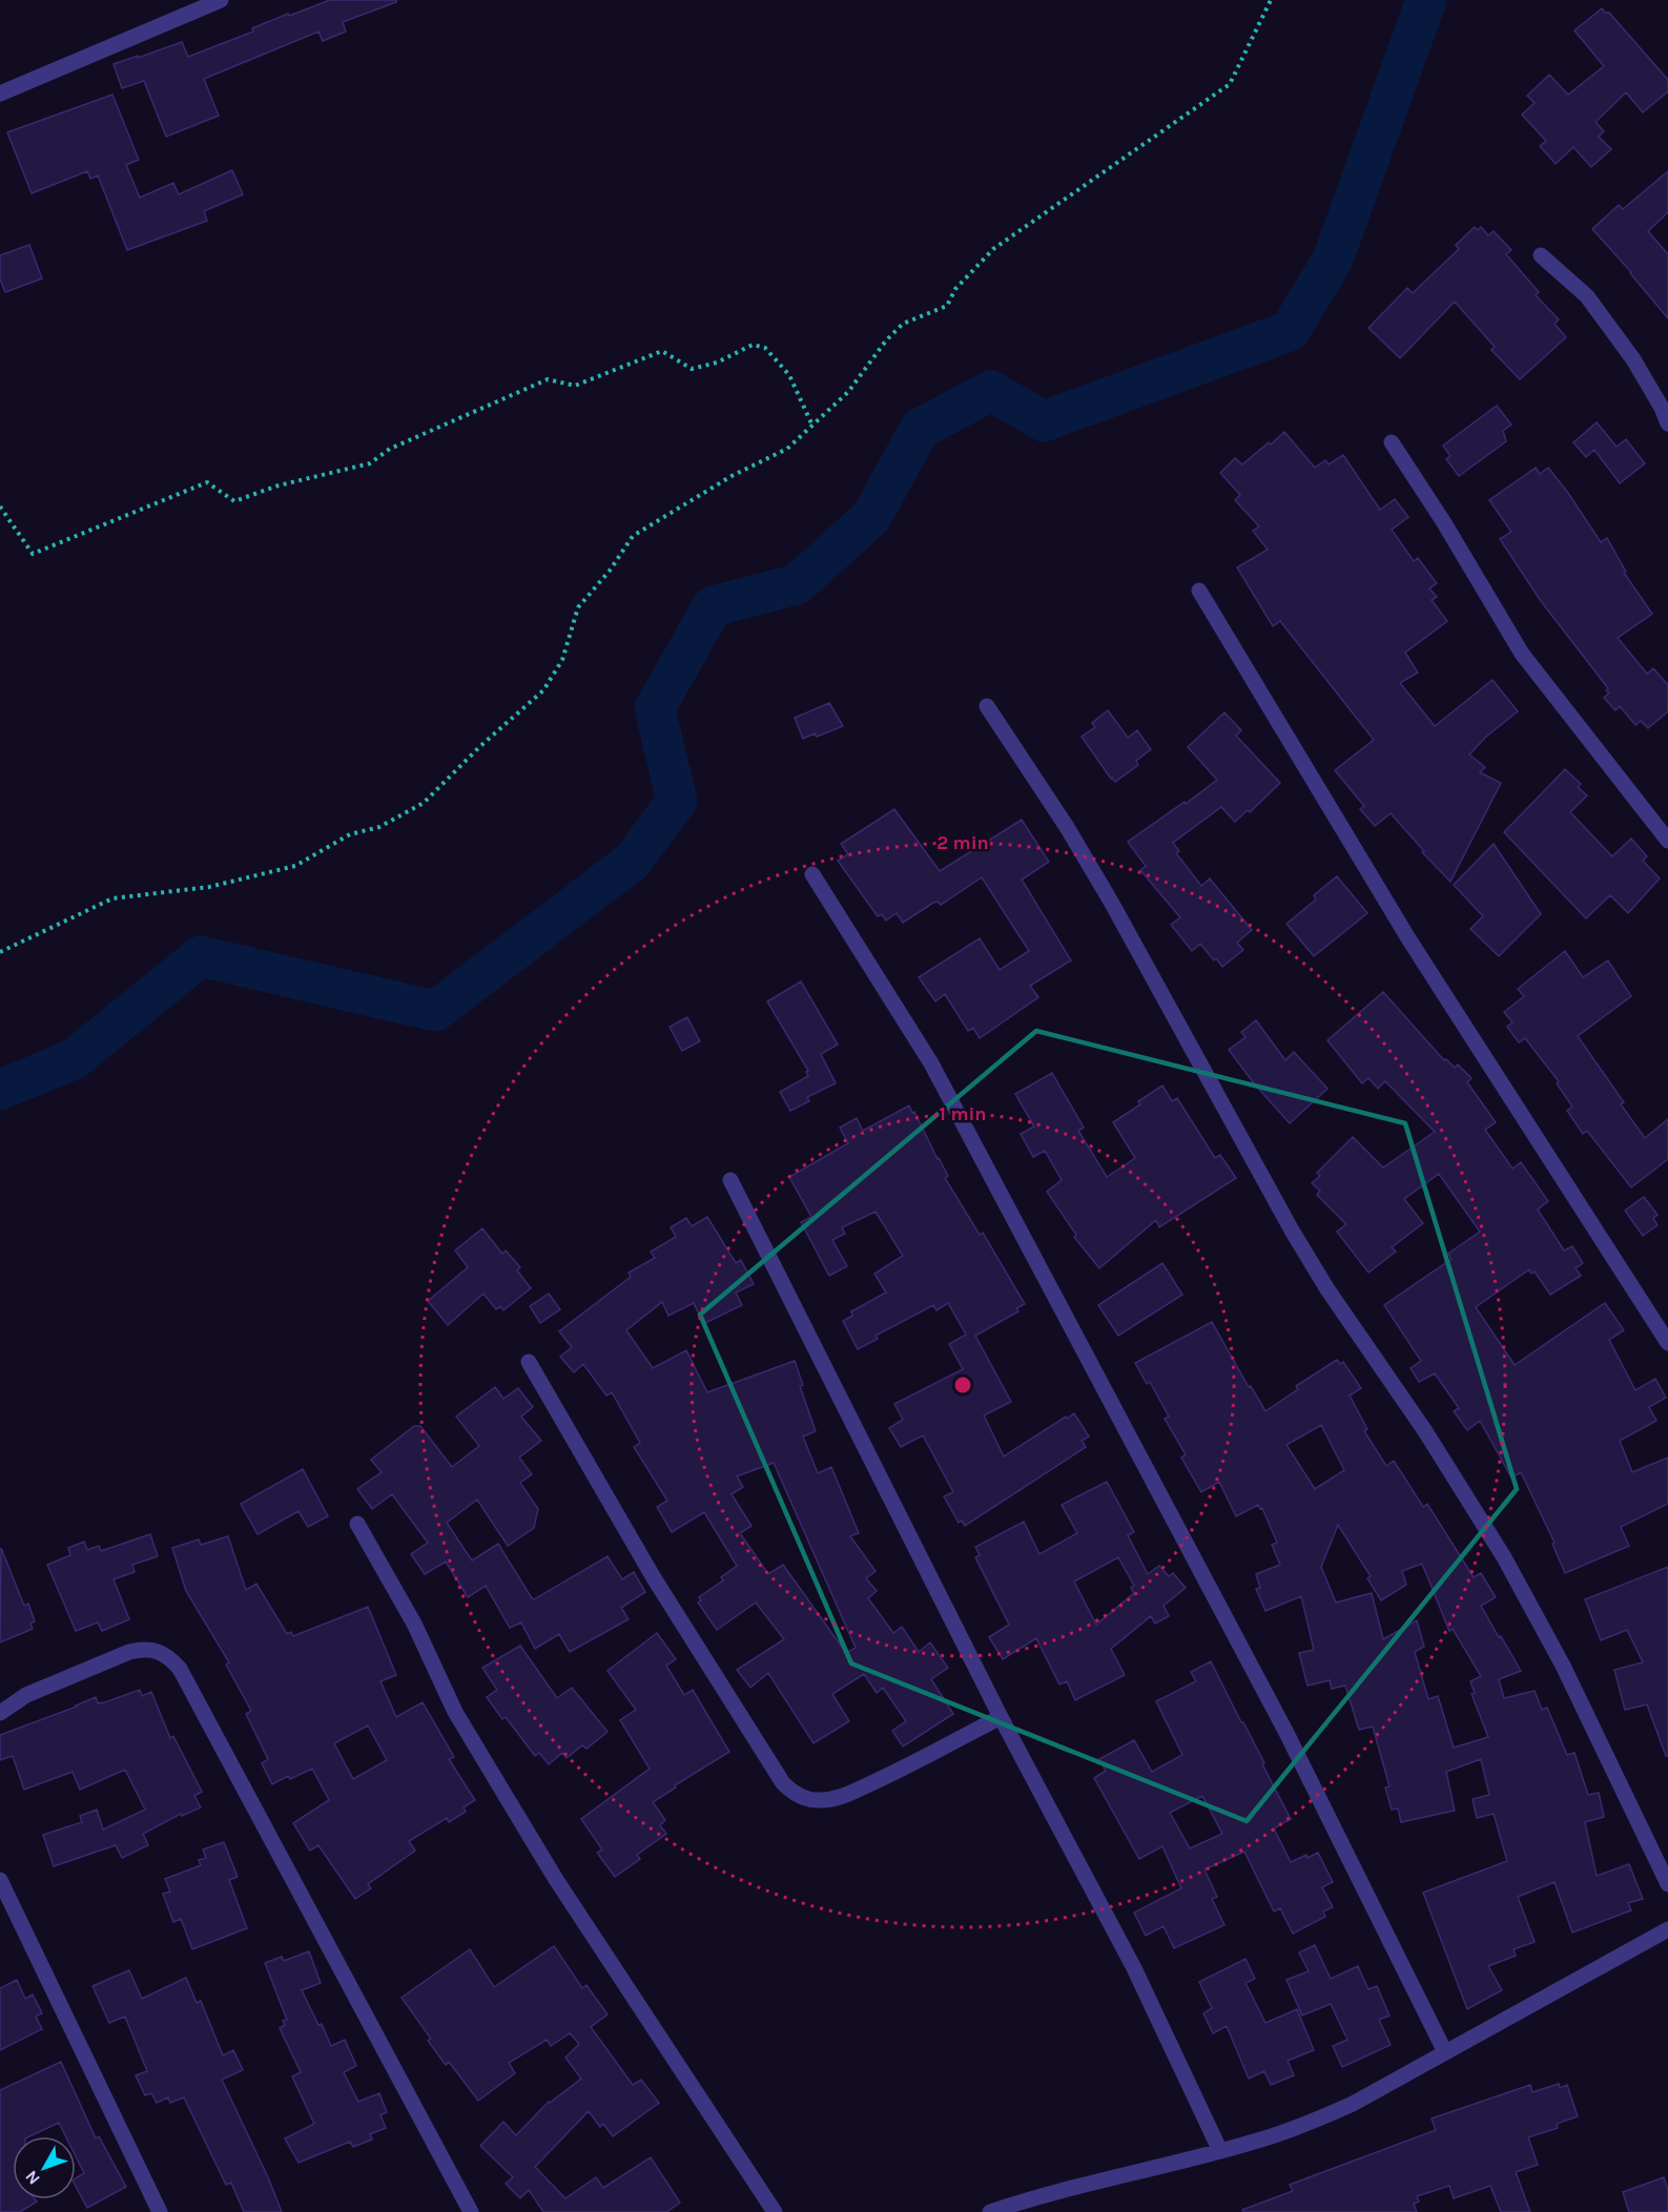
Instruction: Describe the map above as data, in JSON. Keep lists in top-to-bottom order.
{
  "north": "bottom left",
  "rings": ["2 min", "1 min"]
}
